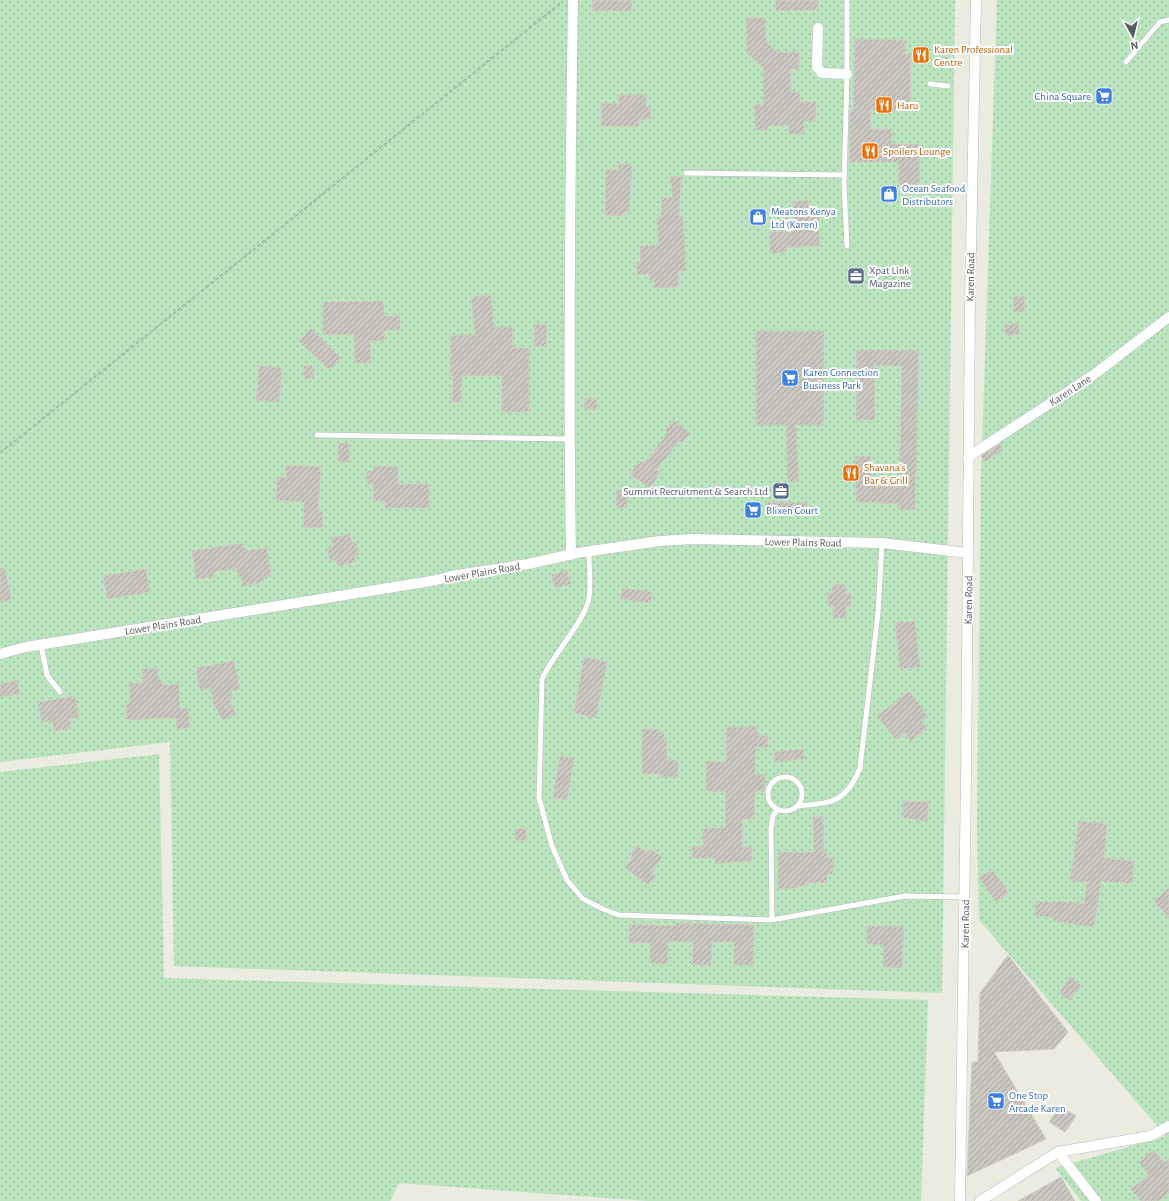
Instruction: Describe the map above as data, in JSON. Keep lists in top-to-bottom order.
{
  "streets": {
    "street": ["Karen Road", "Karen Lane", "Lower Plains Road"]
  },
  "crossings": [
    ["Karen Road", "Karen Lane"],
    ["Karen Road", "Lower Plains Road"]
  ],
  "places": {
    "restaurant": [
      "Karen Professional Centre",
      "Haru",
      "Spoilers Lounge",
      "Shavana's Bar & Grill"
    ],
    "supermarket": [
      "China Square",
      "Karen Connection Business Park",
      "Blixen Court",
      "One Stop Arcade Karen"
    ],
    "shop": ["Ocean Seafood Distributors", "Meatons Kenya Ltd (Karen)"],
    "office": ["Xpat Link Magazine", "Summit Recruitment & Search Ltd"]
  },
  "north": "bottom"
}
